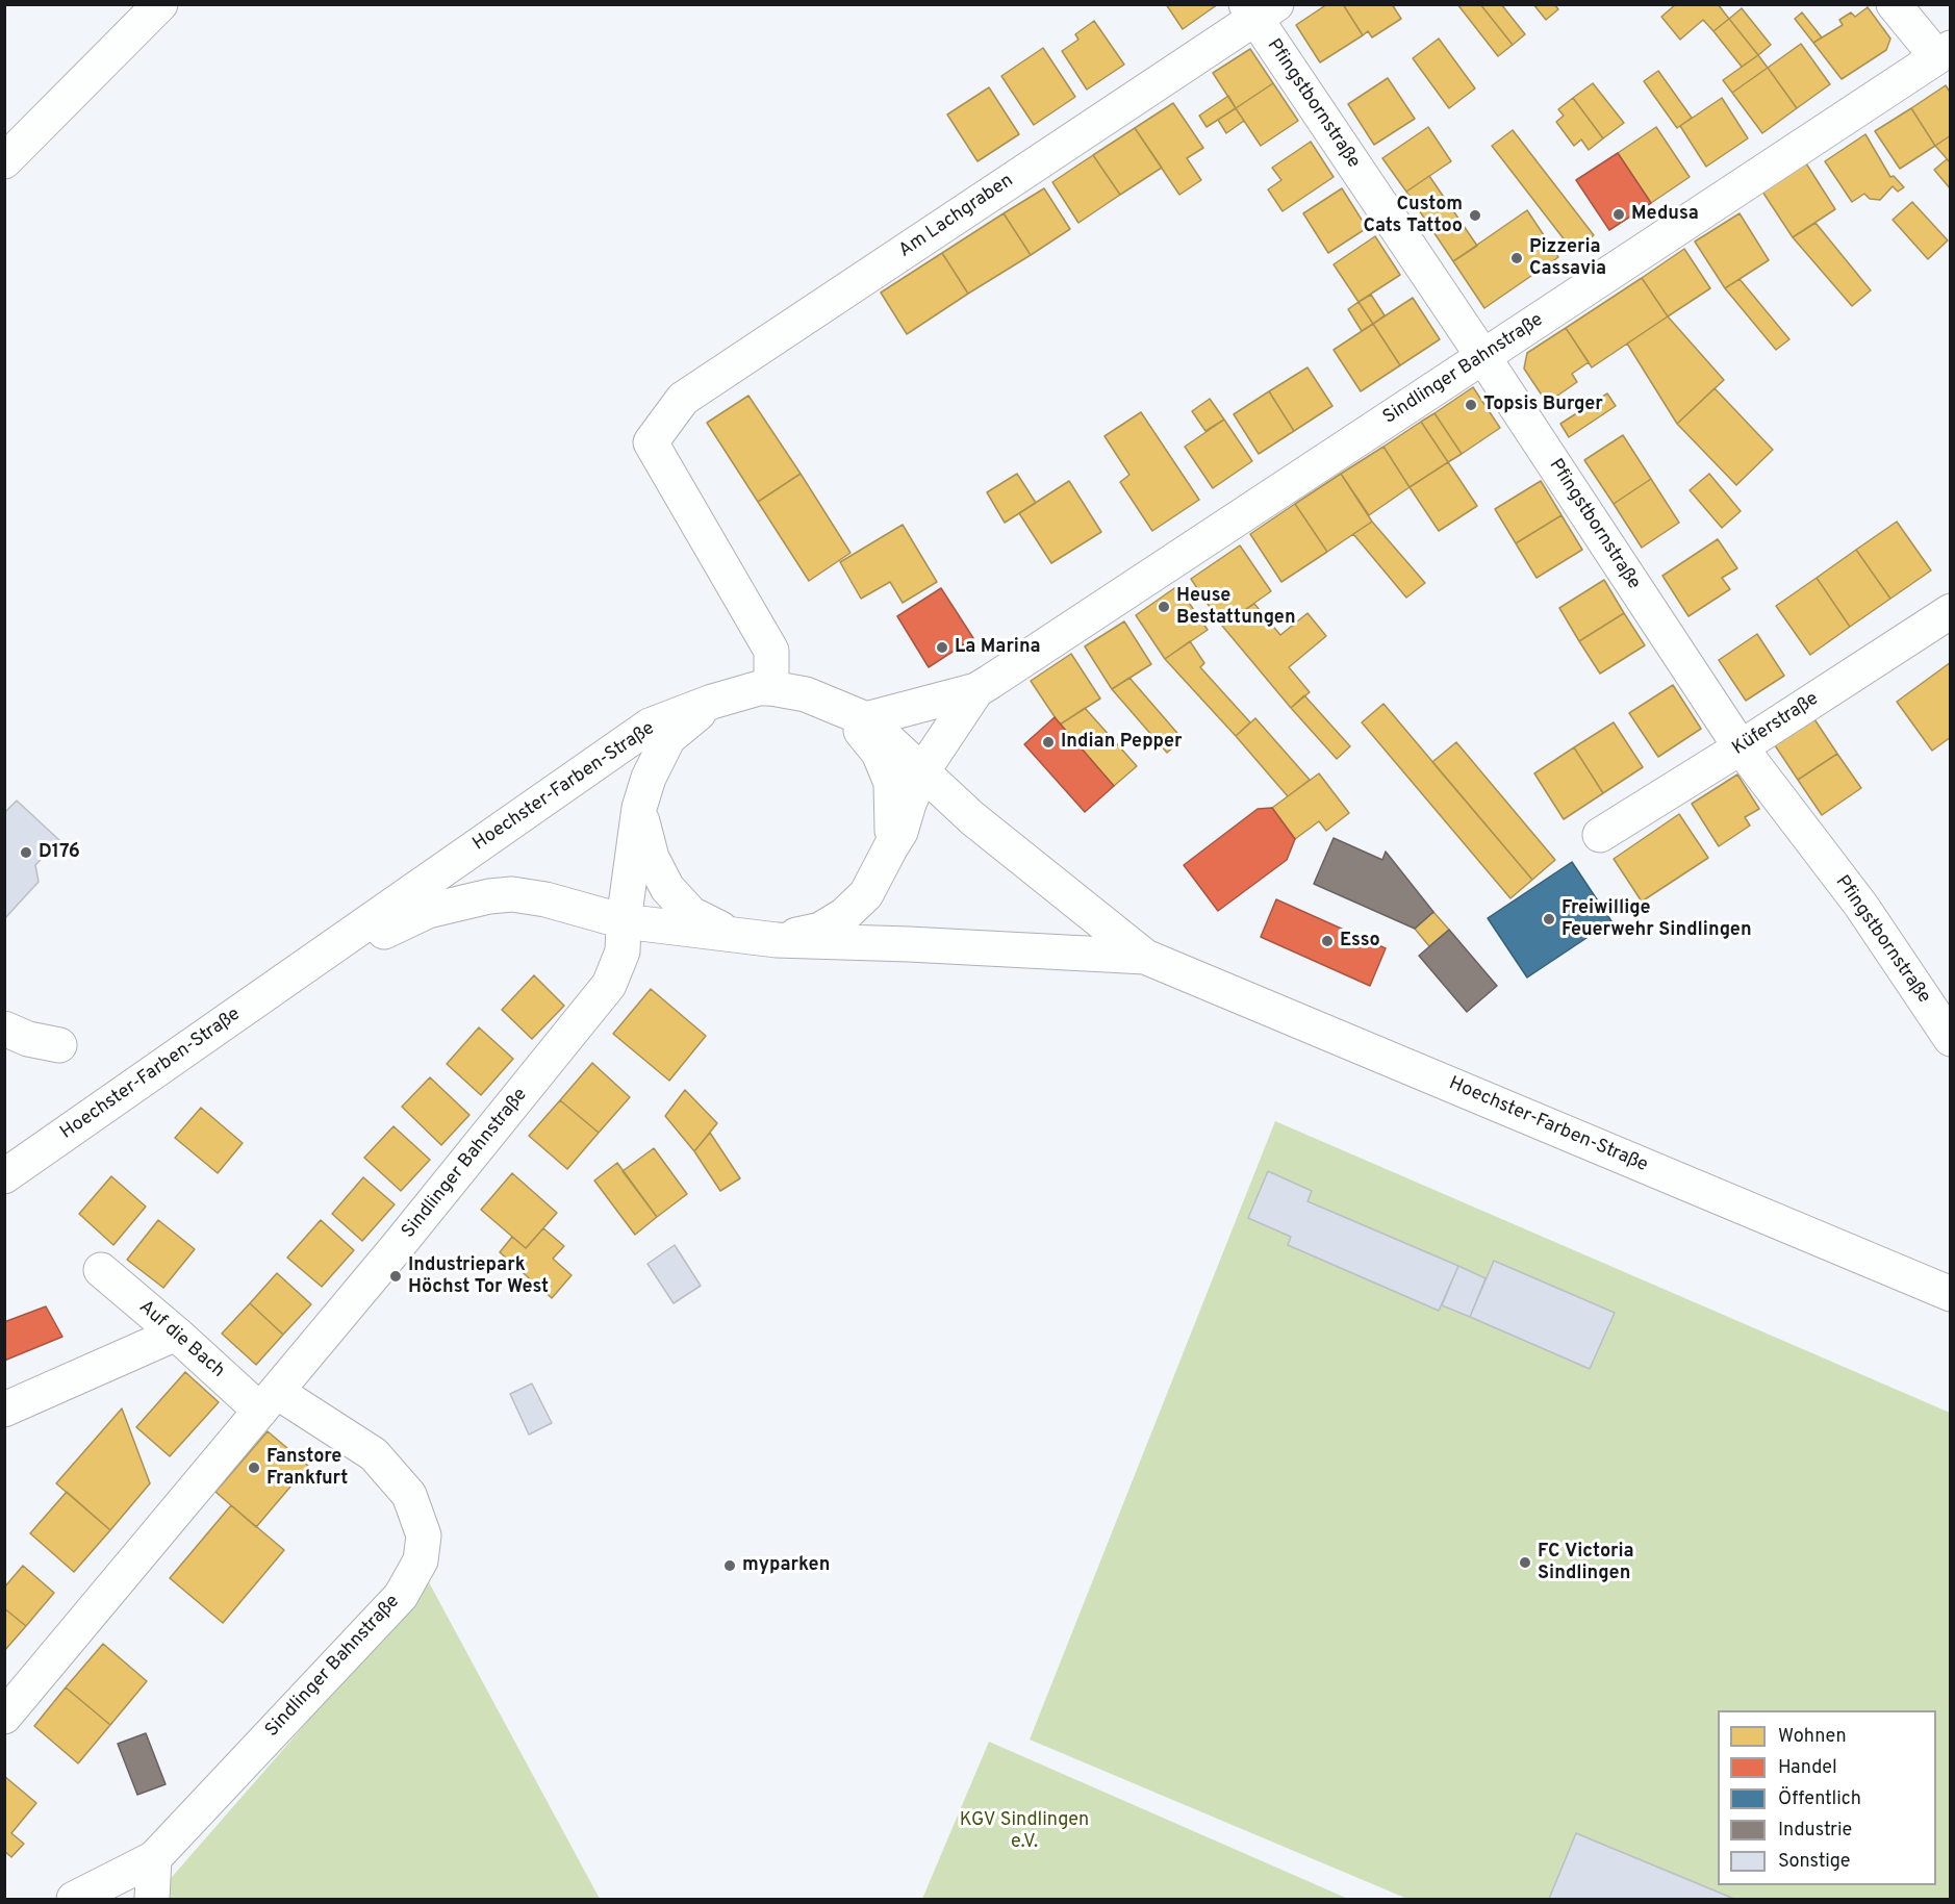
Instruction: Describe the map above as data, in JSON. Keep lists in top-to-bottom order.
{
  "streets": {
    "street": [
      "Pfingstbornstraße",
      "Am Lachgraben",
      "Sindlinger Bahnstraße",
      "Küferstraße",
      "Hoechster-Farben-Straße",
      "Auf die Bach"
    ]
  },
  "crossings": [
    ["Pfingstbornstraße", "Am Lachgraben"],
    ["Pfingstbornstraße", "Sindlinger Bahnstraße"],
    ["Pfingstbornstraße", "Küferstraße"],
    ["Am Lachgraben", "Hoechster-Farben-Straße"],
    ["Sindlinger Bahnstraße", "Hoechster-Farben-Straße"],
    ["Sindlinger Bahnstraße", "Auf die Bach"]
  ],
  "parks": ["KGV Sindlingen e.V."],
  "places": [
    "Medusa",
    "Custom Cats Tattoo",
    "Pizzeria Cassavia",
    "Topsis Burger",
    "Heuse Bestattungen",
    "La Marina",
    "Indian Pepper",
    "D176",
    "Freiwillige Feuerwehr Sindlingen",
    "Esso",
    "Industriepark Höchst Tor West",
    "Fanstore Frankfurt",
    "FC Victoria Sindlingen",
    "myparken"
  ],
  "legend": [
    "Wohnen",
    "Handel",
    "Öffentlich",
    "Industrie",
    "Sonstige"
  ]
}
